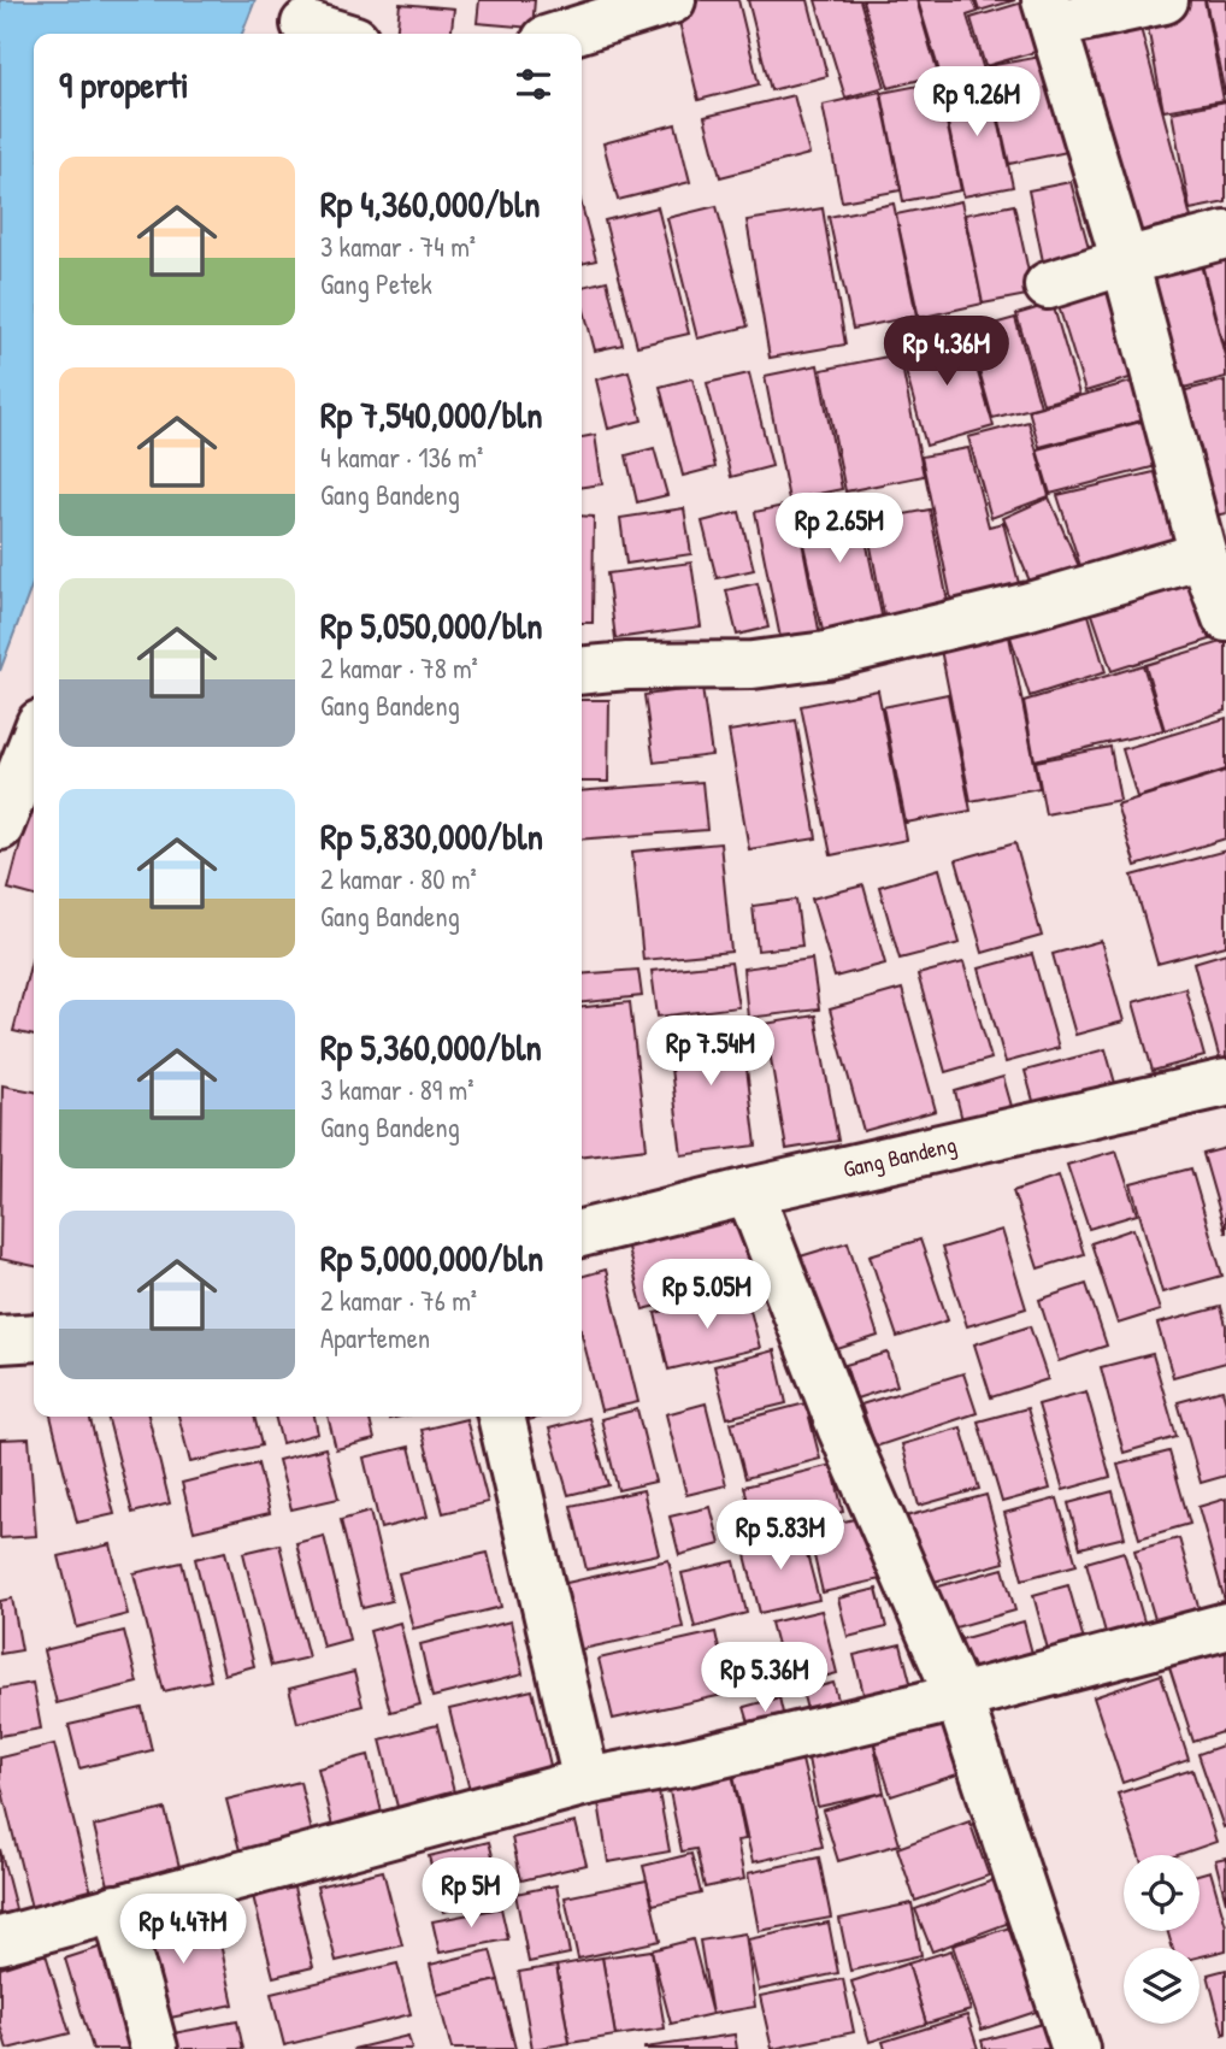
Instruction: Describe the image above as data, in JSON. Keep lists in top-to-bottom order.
{
  "streets": {
    "street": ["Gang Bandeng"]
  },
  "page": {
    "heading": "9 properti",
    "price": [
      "Rp 9.26M",
      "Rp 4.36M",
      "Rp 2.65M",
      "Rp 7.54M",
      "Rp 5.05M",
      "Rp 5.83M",
      "Rp 5.36M",
      "Rp 5M",
      "Rp 4.47M"
    ],
    "list": [
      {
        "name": "Rp 4,360,000/bln",
        "note": "3 kamar · 74 m² · Gang Petek"
      },
      {
        "name": "Rp 7,540,000/bln",
        "note": "4 kamar · 136 m² · Gang Bandeng"
      },
      {
        "name": "Rp 5,050,000/bln",
        "note": "2 kamar · 78 m² · Gang Bandeng"
      },
      {
        "name": "Rp 5,830,000/bln",
        "note": "2 kamar · 80 m² · Gang Bandeng"
      },
      {
        "name": "Rp 5,360,000/bln",
        "note": "3 kamar · 89 m² · Gang Bandeng"
      },
      {
        "name": "Rp 5,000,000/bln",
        "note": "2 kamar · 76 m² · Apartemen"
      }
    ]
  }
}
